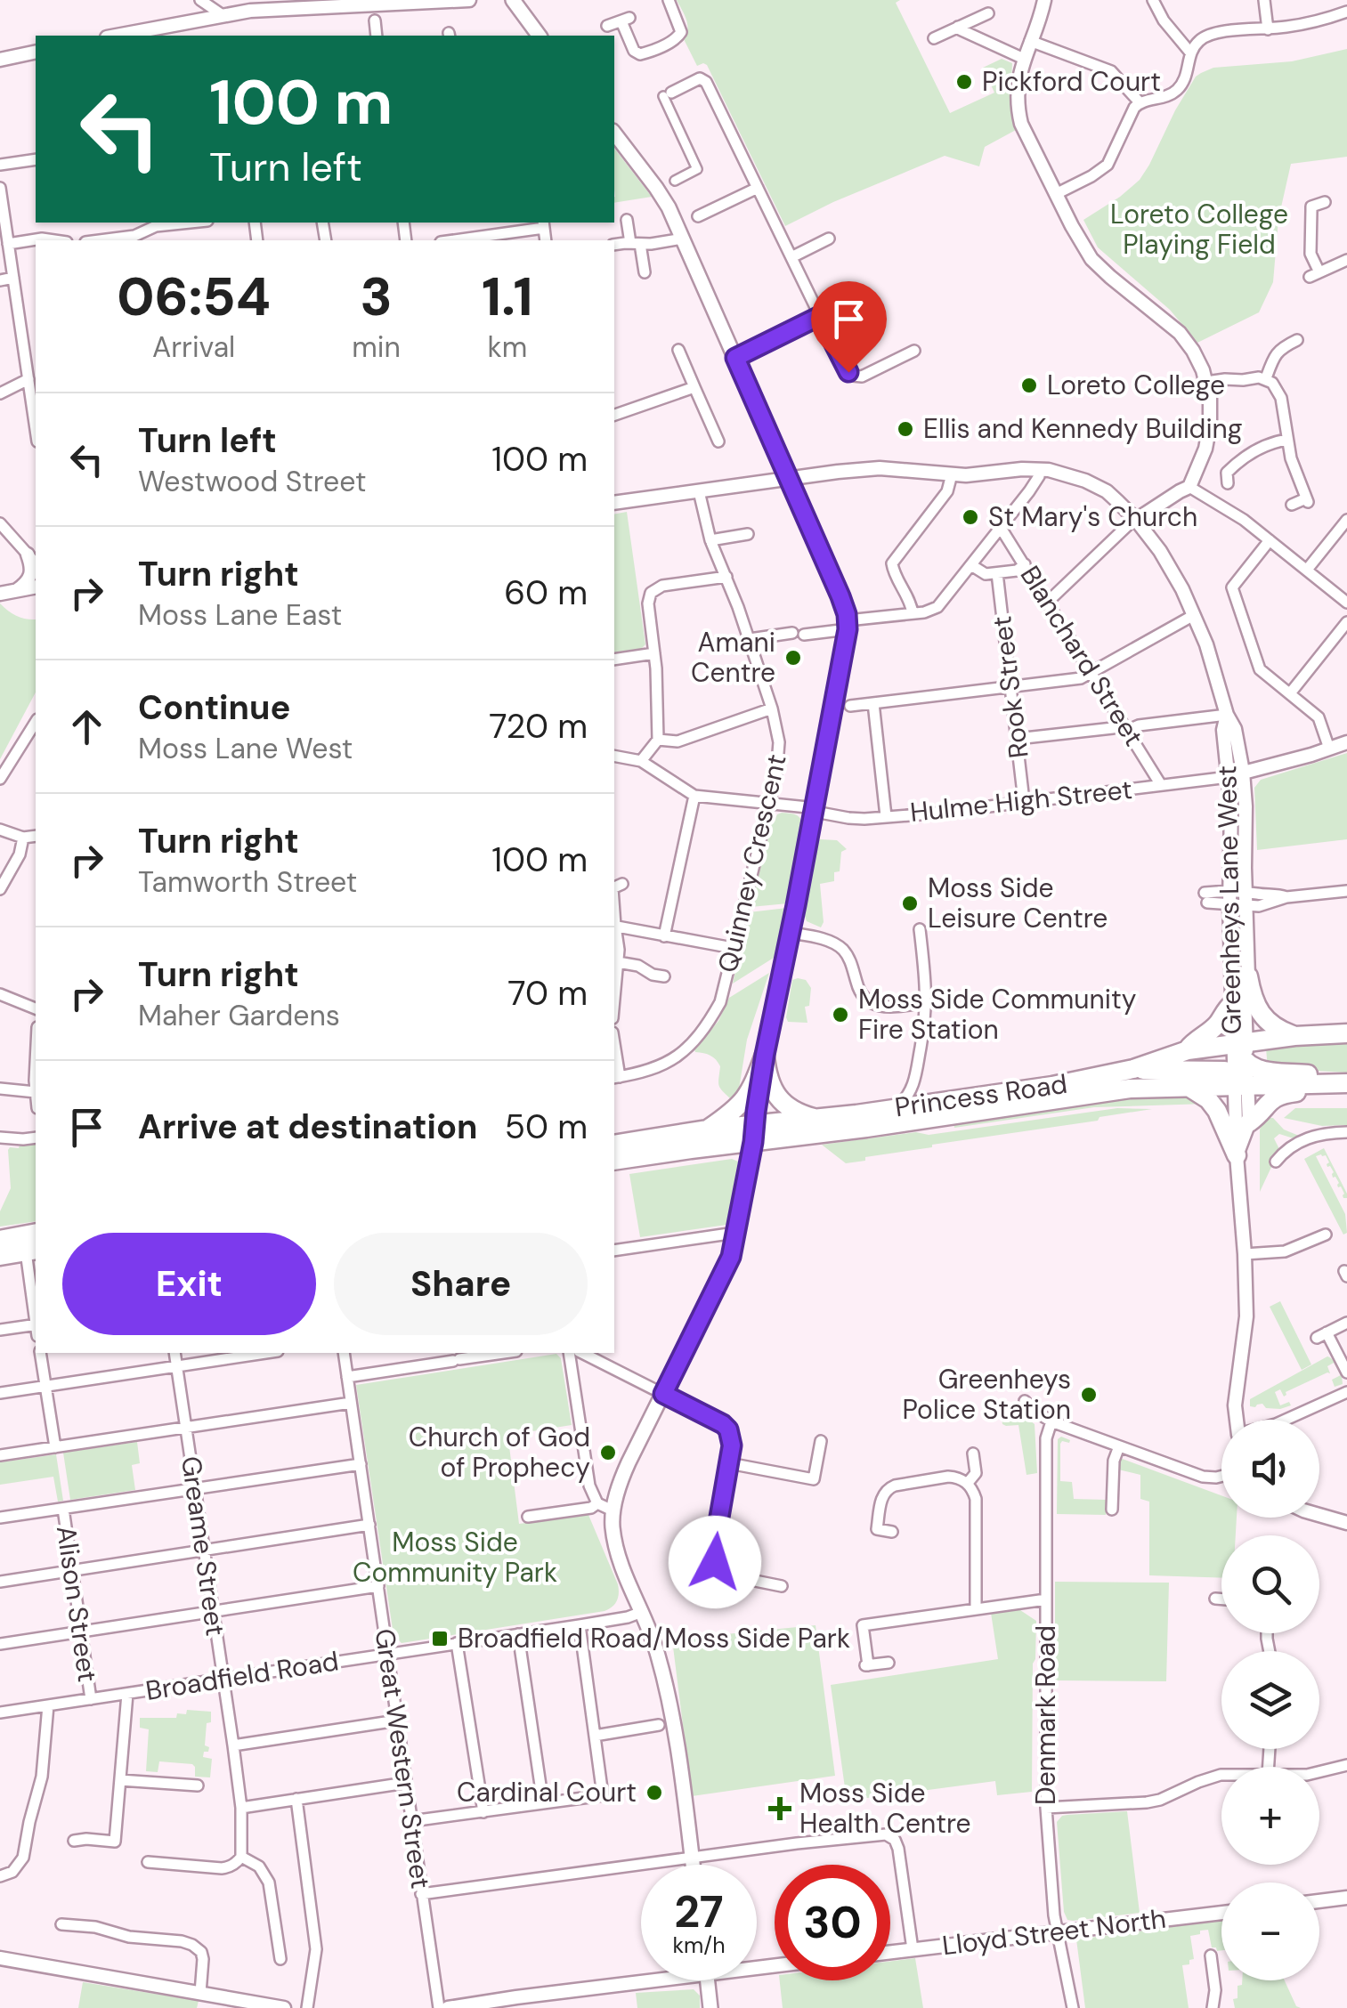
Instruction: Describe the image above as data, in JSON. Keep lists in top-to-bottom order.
{
  "streets": {
    "highway": ["Princess Road"],
    "street": [
      "Blanchard Street",
      "Rook Street",
      "Hulme High Street",
      "Quinney Crescent",
      "Greenheys Lane West",
      "Greame Street",
      "Alison Street",
      "Broadfield Road",
      "Denmark Road",
      "Great Western Street",
      "Lloyd Street North"
    ]
  },
  "crossings": [
    ["Blanchard Street", "Hulme High Street"],
    ["Rook Street", "Hulme High Street"],
    ["Hulme High Street", "Quinney Crescent"],
    ["Hulme High Street", "Greenheys Lane West"],
    ["Quinney Crescent", "Greenheys Lane West"],
    ["Greenheys Lane West", "Princess Road"],
    ["Greame Street", "Broadfield Road"],
    ["Alison Street", "Broadfield Road"],
    ["Broadfield Road", "Great Western Street"],
    ["Denmark Road", "Lloyd Street North"]
  ],
  "parks": ["Loreto College Playing Field", "Moss Side Community Park"],
  "places": {
    "other": [
      "Pickford Court",
      "Loreto College",
      "Ellis and Kennedy Building",
      "St Mary's Church",
      "Amani Centre",
      "Moss Side Leisure Centre",
      "Moss Side Community Fire Station",
      "Greenheys Police Station",
      "Church of God of Prophecy",
      "Cardinal Court"
    ],
    "transit": ["Broadfield Road/Moss Side Park"],
    "health": ["Moss Side Health Centre"]
  },
  "page": {
    "turn": ["100 m", "Turn left"],
    "eta": [
      "06:54",
      "Arrival",
      "3",
      "min",
      "1.1",
      "km"
    ],
    "list": [
      {
        "name": "Turn left",
        "note": "Westwood Street",
        "value": "100 m"
      },
      {
        "name": "Turn right",
        "note": "Moss Lane East",
        "value": "60 m"
      },
      {
        "name": "Continue",
        "note": "Moss Lane West",
        "value": "720 m"
      },
      {
        "name": "Turn right",
        "note": "Tamworth Street",
        "value": "100 m"
      },
      {
        "name": "Turn right",
        "note": "Maher Gardens",
        "value": "70 m"
      },
      {
        "name": "Arrive at destination",
        "value": "50 m"
      }
    ],
    "buttons": ["Exit", "Share"],
    "map_buttons": ["+", "−"],
    "speed": "27 km/h",
    "limit": "30"
  }
}
